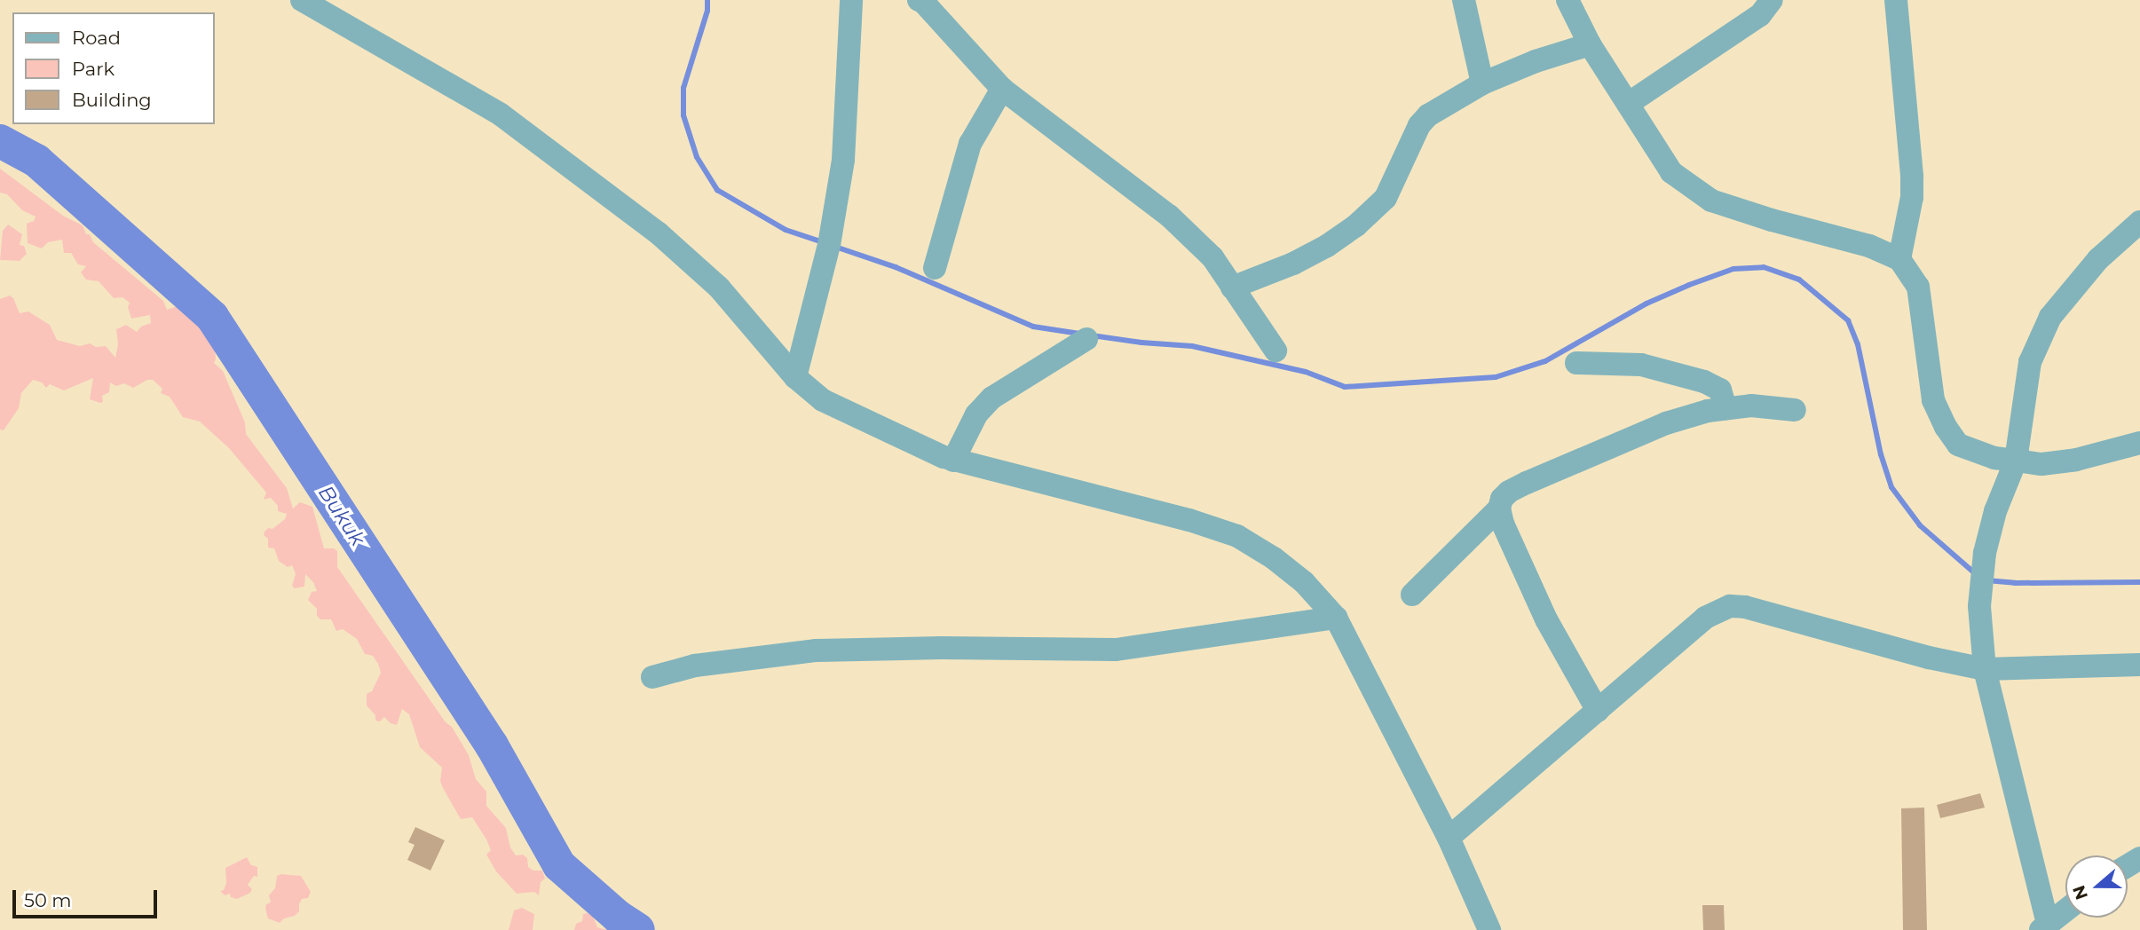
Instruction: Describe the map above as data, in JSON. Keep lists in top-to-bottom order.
{
  "water": ["Bukuk"],
  "legend": ["Road", "Park", "Building"],
  "scale_bar": "50 m",
  "north": "left"
}
